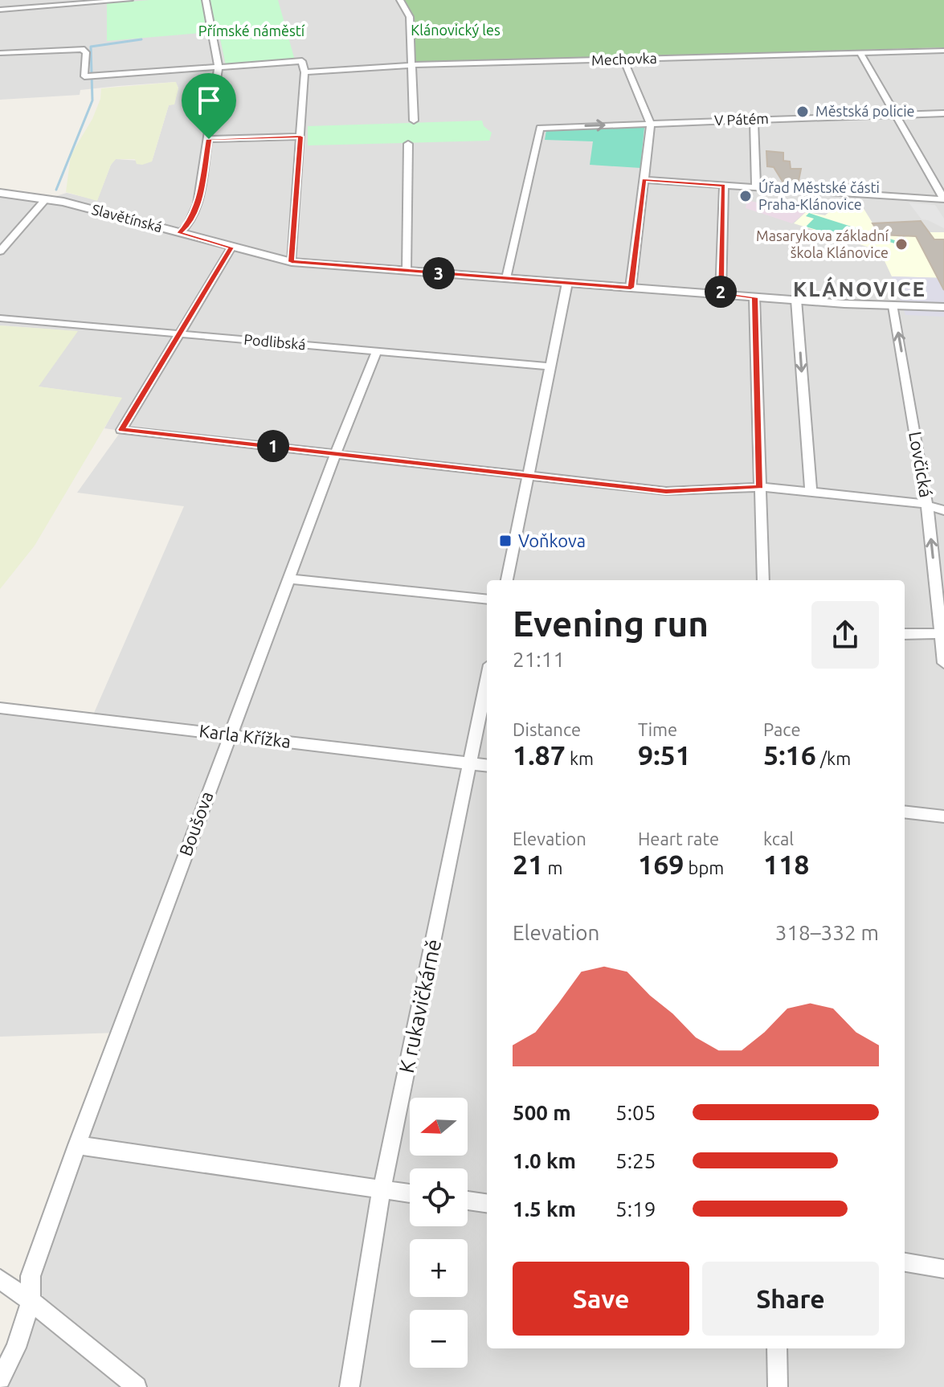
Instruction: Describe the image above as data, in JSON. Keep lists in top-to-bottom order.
{
  "streets": {
    "street": [
      "Mechovka",
      "V Pátém",
      "Slavětínská",
      "Podlibská",
      "Lovčická",
      "Karla Křížka",
      "Boušova",
      "K rukavičkárně"
    ]
  },
  "crossings": [
    ["V Pátém", "Slavětínská"],
    ["Slavětínská", "Lovčická"],
    ["Podlibská", "Boušova"],
    ["Karla Křížka", "Boušova"],
    ["Karla Křížka", "K rukavičkárně"]
  ],
  "districts": ["KLÁNOVICE"],
  "parks": ["Klánovický les", "Přímské náměstí"],
  "places": {
    "other": ["Městská policie", "Úřad Městské části Praha-Klánovice", "Masarykova základní škola Klánovice"],
    "transit": ["Voňkova"]
  },
  "north": "left",
  "page": {
    "pins": ["3", "2", "1"],
    "heading": ["Evening run", "21:11"],
    "stats": [
      ["Distance", "1.87 km"],
      ["Time", "9:51"],
      ["Pace", "5:16 /km"],
      ["Elevation", "21 m"],
      ["Heart rate", "169 bpm"],
      ["kcal", "118"]
    ],
    "chart": ["Elevation", "318–332 m"],
    "list": [
      {
        "name": "500 m",
        "note": "5:05"
      },
      {
        "name": "1.0 km",
        "note": "5:25"
      },
      {
        "name": "1.5 km",
        "note": "5:19"
      }
    ],
    "map_buttons": ["+", "−"],
    "buttons": ["Save", "Share"]
  }
}
